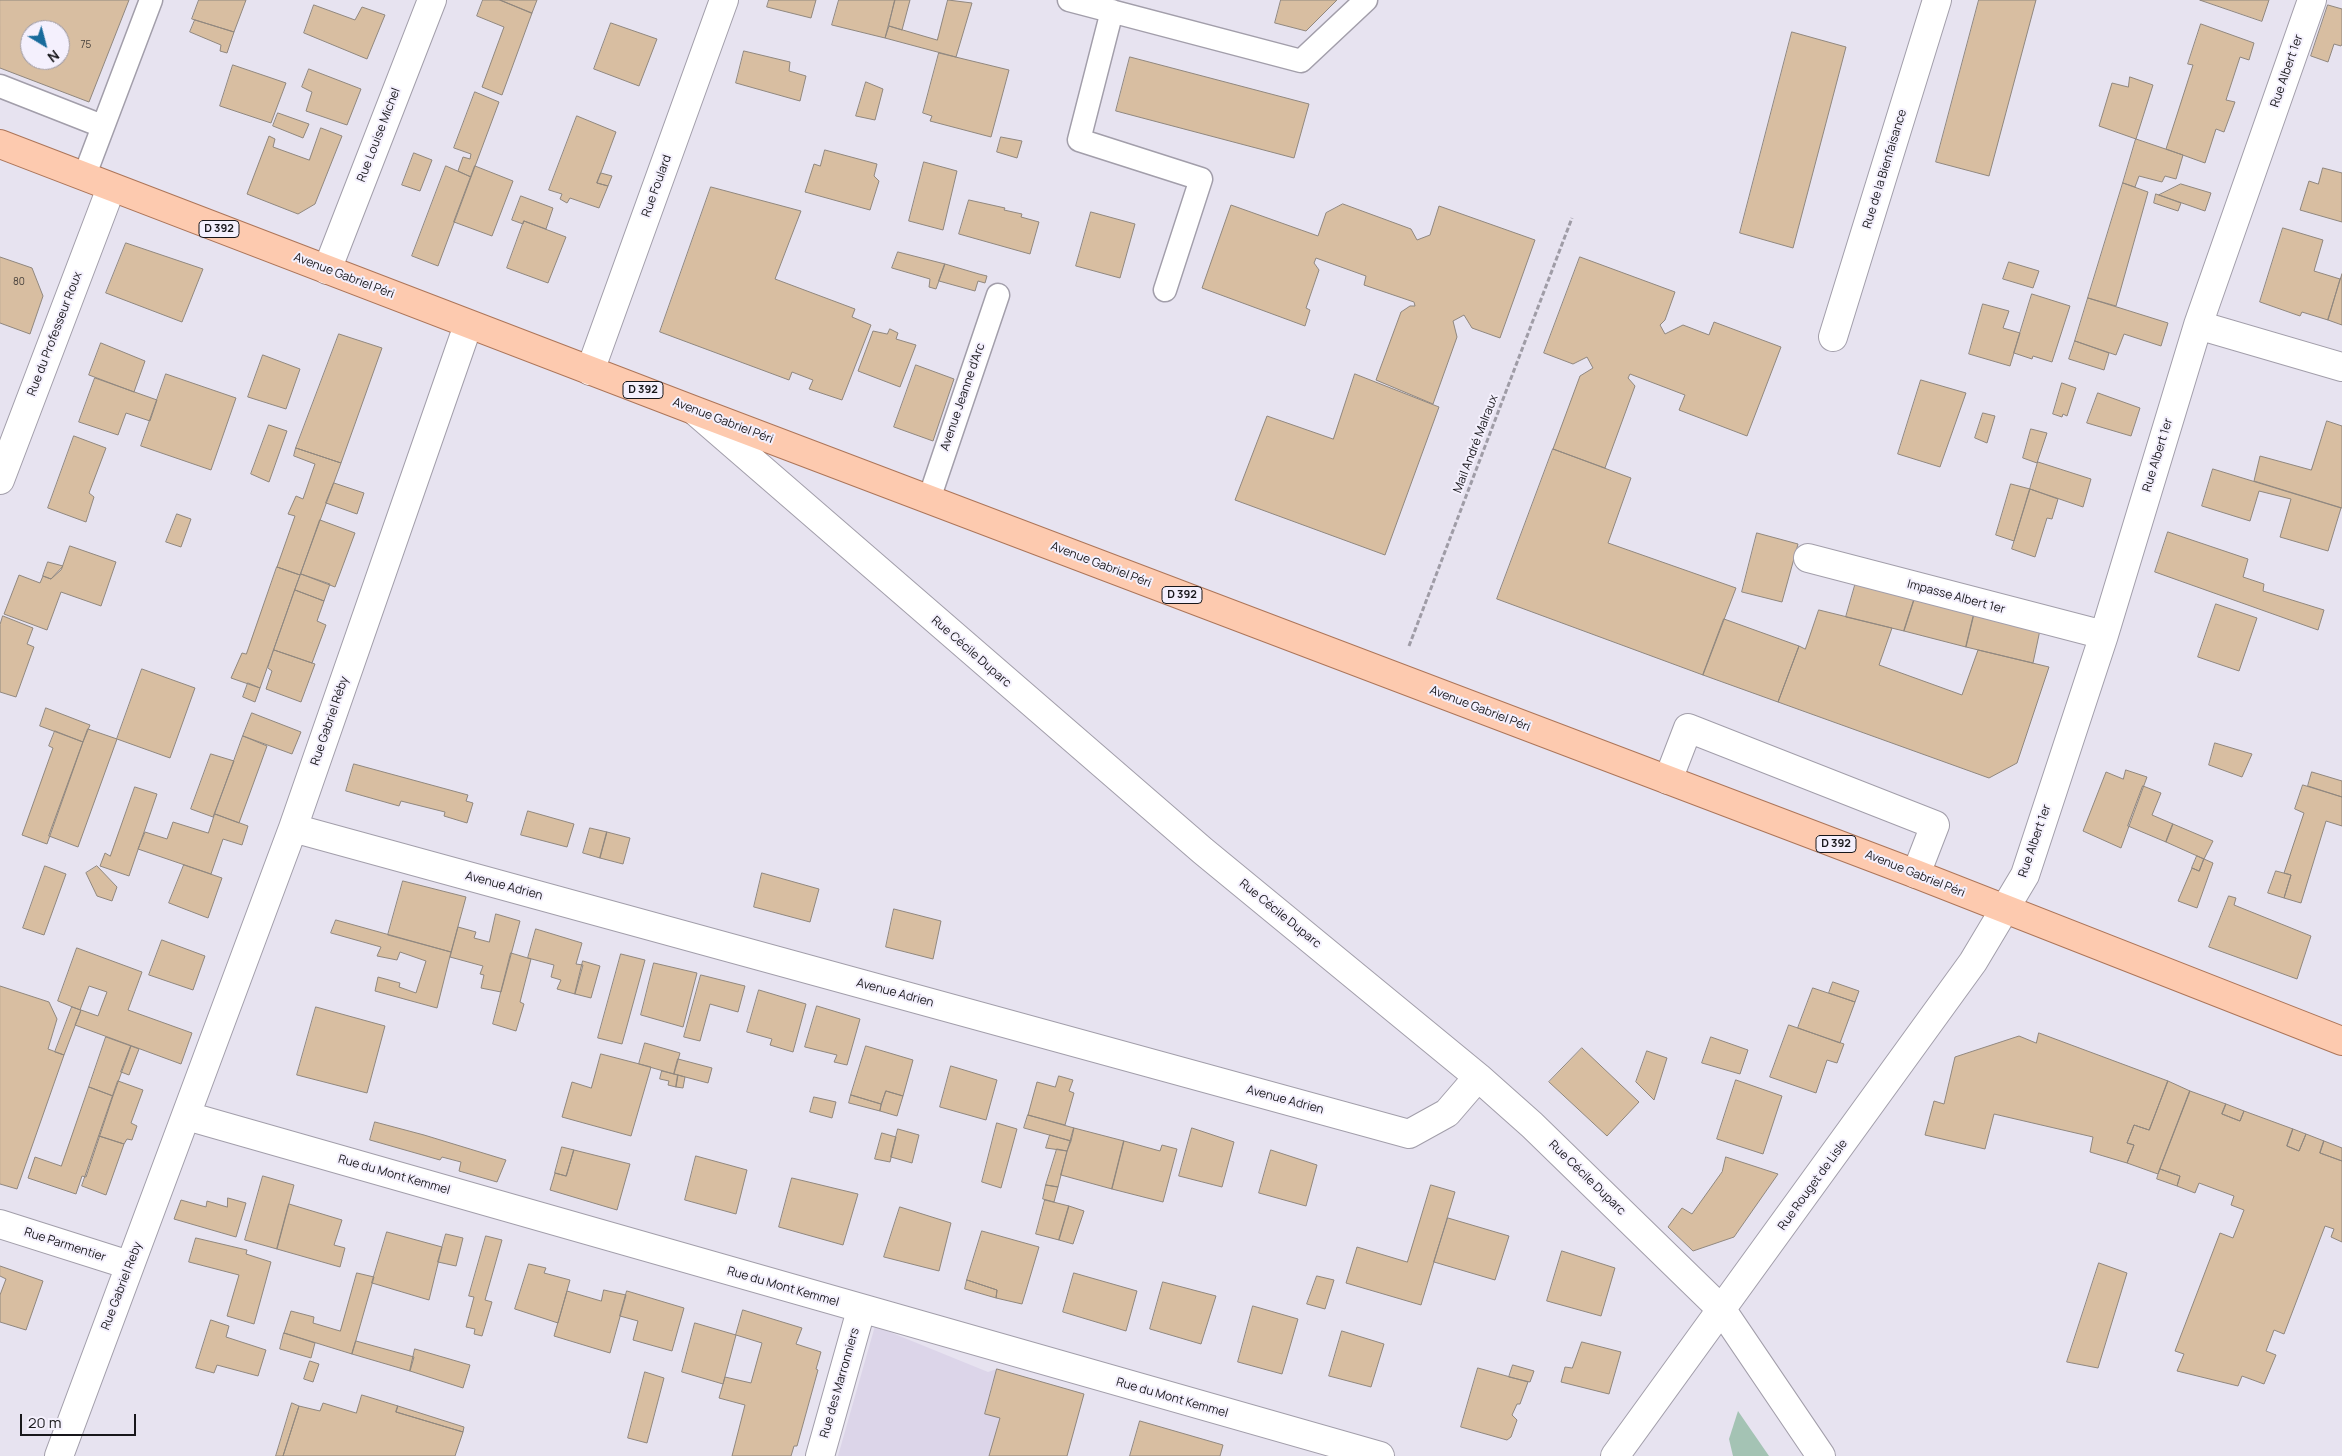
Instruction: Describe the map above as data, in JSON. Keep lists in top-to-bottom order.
{
  "streets": {
    "main road": ["D 392", "Avenue Gabriel Péri"],
    "street": [
      "Rue Albert 1er",
      "Rue Louise Michel",
      "Rue de la Bienfaisance",
      "Rue Foulard",
      "Rue du Professeur Roux",
      "Impasse Albert 1er",
      "Rue Cécile Duparc",
      "Rue Gabriel Réby",
      "Avenue Adrien",
      "Rue du Mont Kemmel",
      "Rue Rouget de Lisle",
      "Rue Parmentier",
      "Rue Gabriel Reby",
      "Rue des Marronniers"
    ],
    "lane": ["Avenue Jeanne d'Arc"],
    "path": ["Mail André Malraux"]
  },
  "crossings": [
    ["Rue Albert 1er", "Avenue Gabriel Péri"],
    ["Rue Albert 1er", "Impasse Albert 1er"],
    ["Rue Albert 1er", "Rue Rouget de Lisle"],
    ["Rue Louise Michel", "Avenue Gabriel Péri"],
    ["Rue Foulard", "Avenue Gabriel Péri"],
    ["Avenue Gabriel Péri", "Rue du Professeur Roux"],
    ["Avenue Gabriel Péri", "Avenue Jeanne d'Arc"],
    ["Avenue Gabriel Péri", "Mail André Malraux"],
    ["Avenue Gabriel Péri", "Rue Cécile Duparc"],
    ["Avenue Gabriel Péri", "Rue Gabriel Réby"],
    ["Avenue Gabriel Péri", "Rue Rouget de Lisle"],
    ["Rue Cécile Duparc", "Avenue Adrien"],
    ["Rue Cécile Duparc", "Rue Rouget de Lisle"],
    ["Rue Gabriel Réby", "Avenue Adrien"],
    ["Rue Gabriel Réby", "Rue du Mont Kemmel"],
    ["Rue Gabriel Réby", "Rue Gabriel Reby"],
    ["Rue du Mont Kemmel", "Rue Gabriel Reby"],
    ["Rue du Mont Kemmel", "Rue des Marronniers"],
    ["Rue Parmentier", "Rue Gabriel Reby"]
  ],
  "house_numbers": ["75", "80"],
  "scale_bar": "20 m",
  "north": "bottom right"
}
